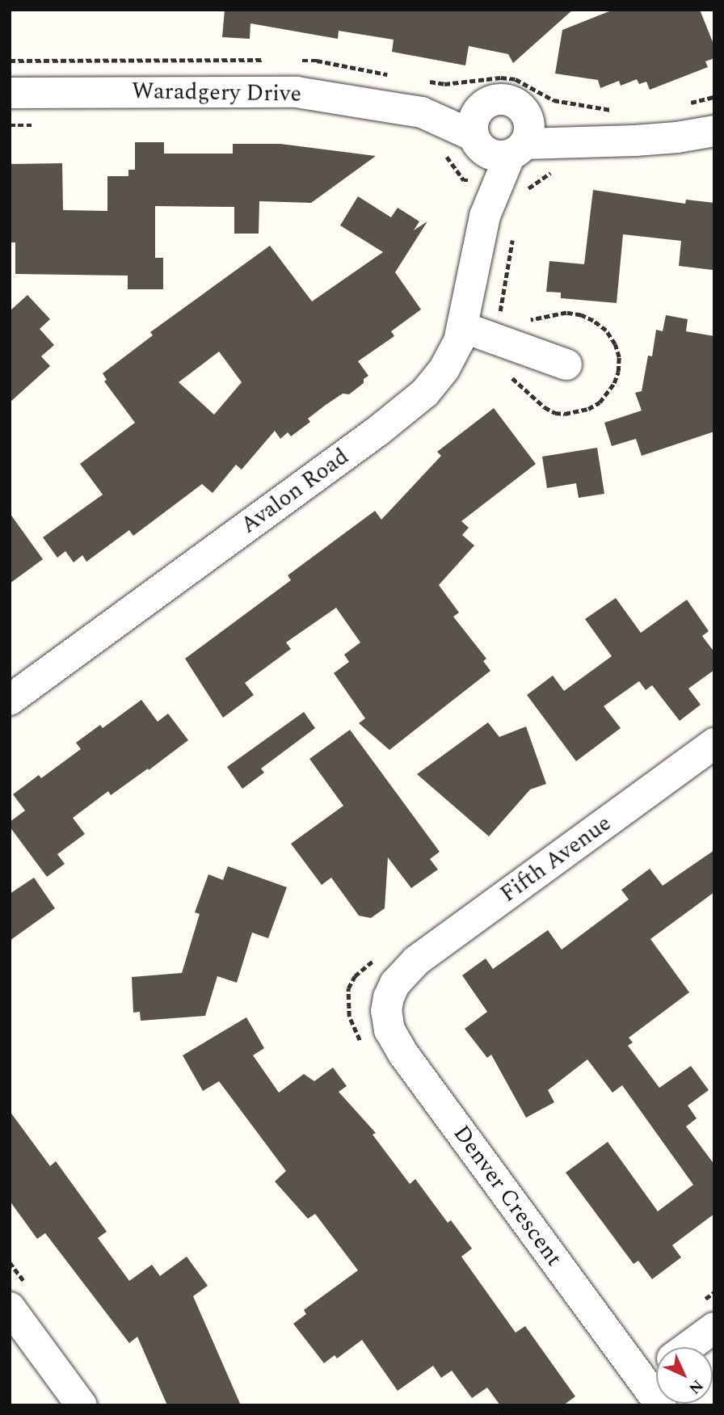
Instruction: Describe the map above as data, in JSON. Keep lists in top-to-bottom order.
{
  "streets": {
    "street": [
      "Waradgery Drive",
      "Avalon Road",
      "Fifth Avenue",
      "Denver Crescent"
    ]
  },
  "crossings": [
    ["Waradgery Drive", "Avalon Road"],
    ["Fifth Avenue", "Denver Crescent"]
  ],
  "north": "bottom right"
}
